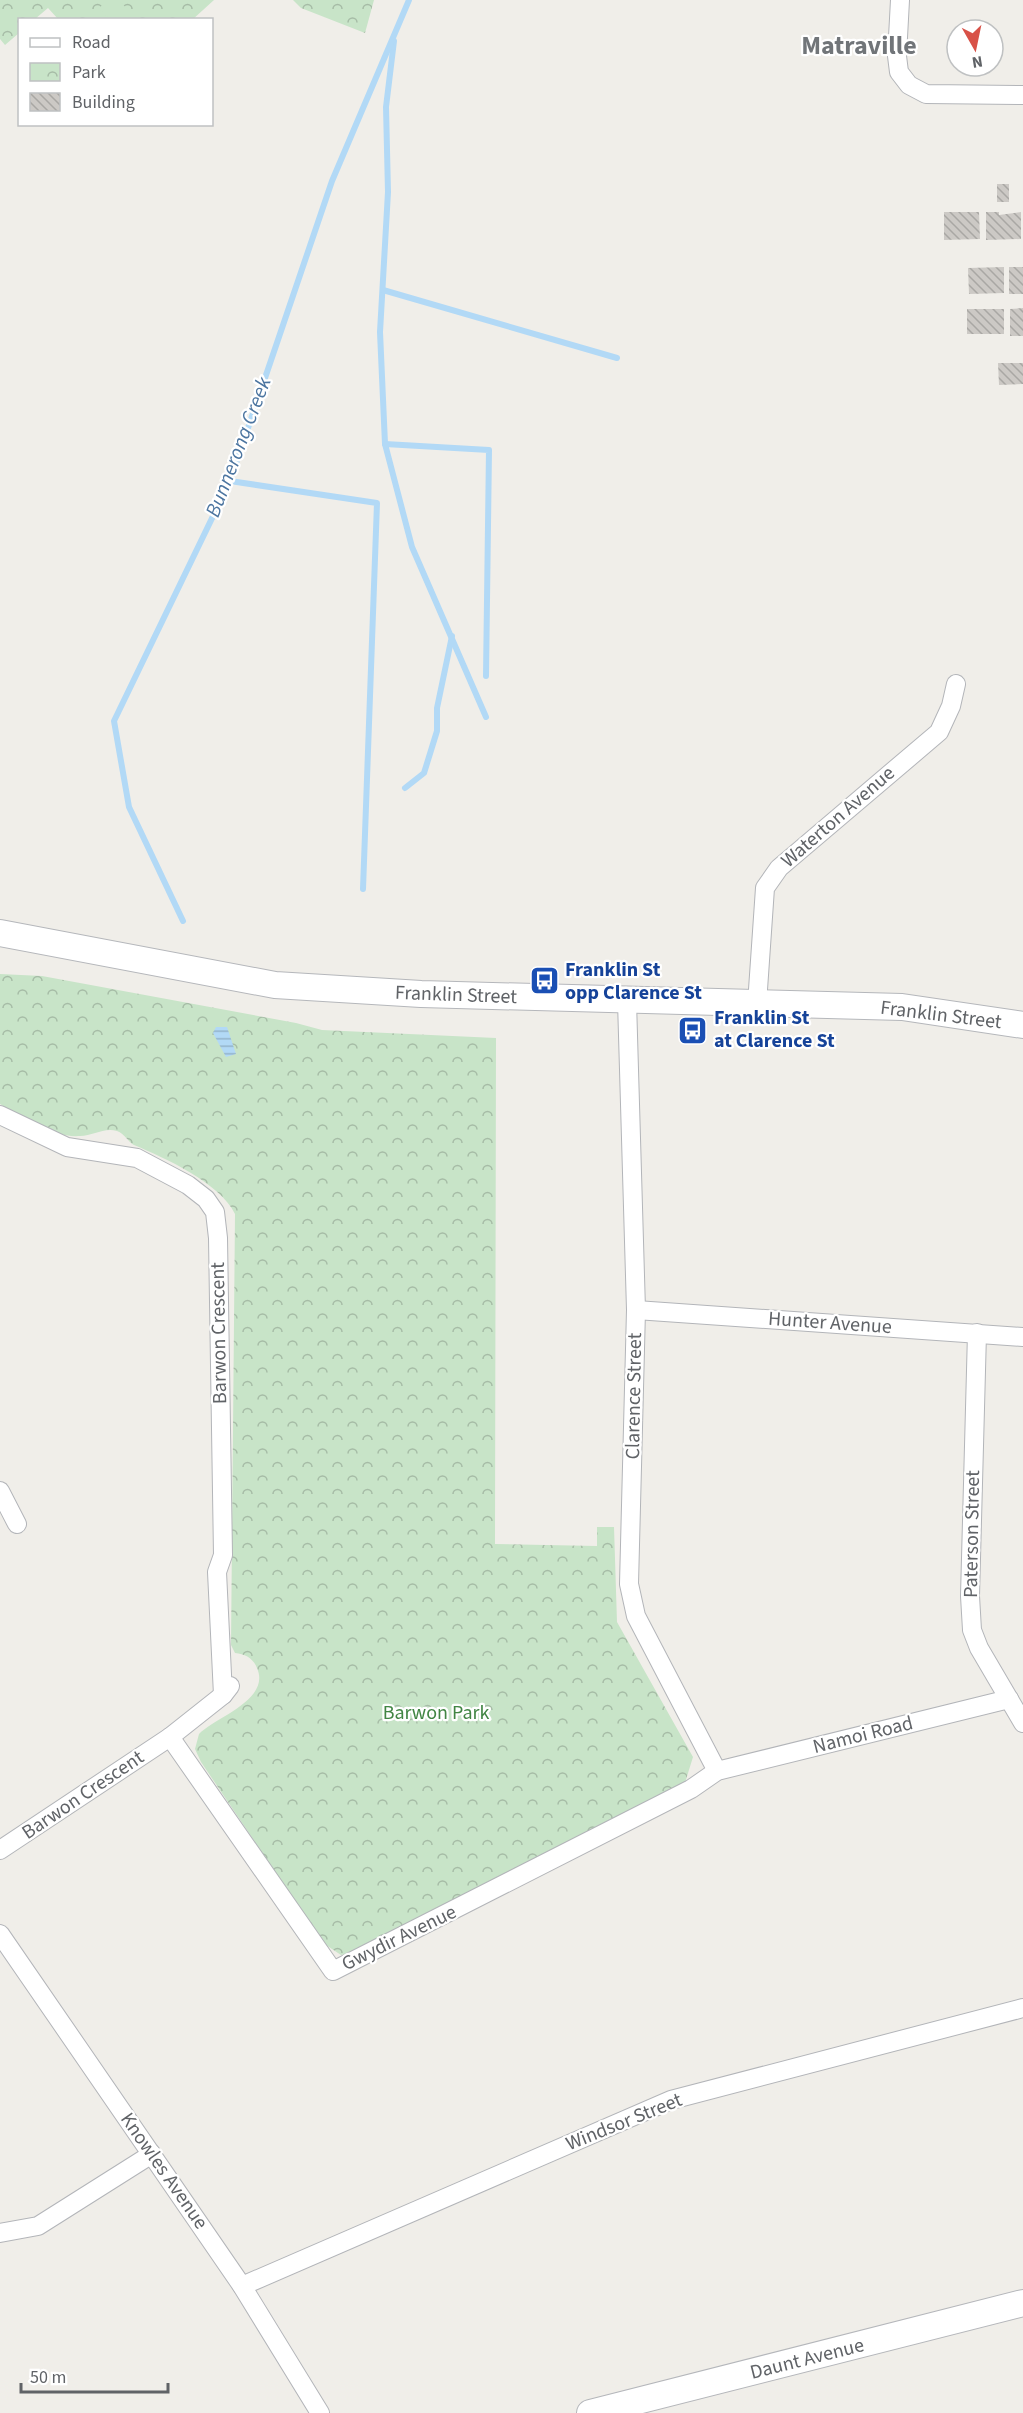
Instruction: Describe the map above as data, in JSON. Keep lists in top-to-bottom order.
{
  "streets": {
    "street": [
      "Waterton Avenue",
      "Franklin Street",
      "Hunter Avenue",
      "Barwon Crescent",
      "Clarence Street",
      "Paterson Street",
      "Namoi Road",
      "Gwydir Avenue",
      "Windsor Street",
      "Knowles Avenue",
      "Daunt Avenue"
    ]
  },
  "crossings": [
    ["Waterton Avenue", "Franklin Street"],
    ["Franklin Street", "Clarence Street"],
    ["Hunter Avenue", "Clarence Street"],
    ["Hunter Avenue", "Paterson Street"],
    ["Barwon Crescent", "Gwydir Avenue"],
    ["Clarence Street", "Namoi Road"],
    ["Clarence Street", "Gwydir Avenue"],
    ["Paterson Street", "Namoi Road"],
    ["Namoi Road", "Gwydir Avenue"],
    ["Windsor Street", "Knowles Avenue"]
  ],
  "districts": ["Matraville"],
  "water": ["Bunnerong Creek"],
  "parks": ["Barwon Park"],
  "places": {
    "bus stop": ["Franklin St opp Clarence St", "Franklin St at Clarence St"]
  },
  "legend": ["Road", "Park", "Building"],
  "scale_bar": "50 m",
  "north": "bottom"
}
